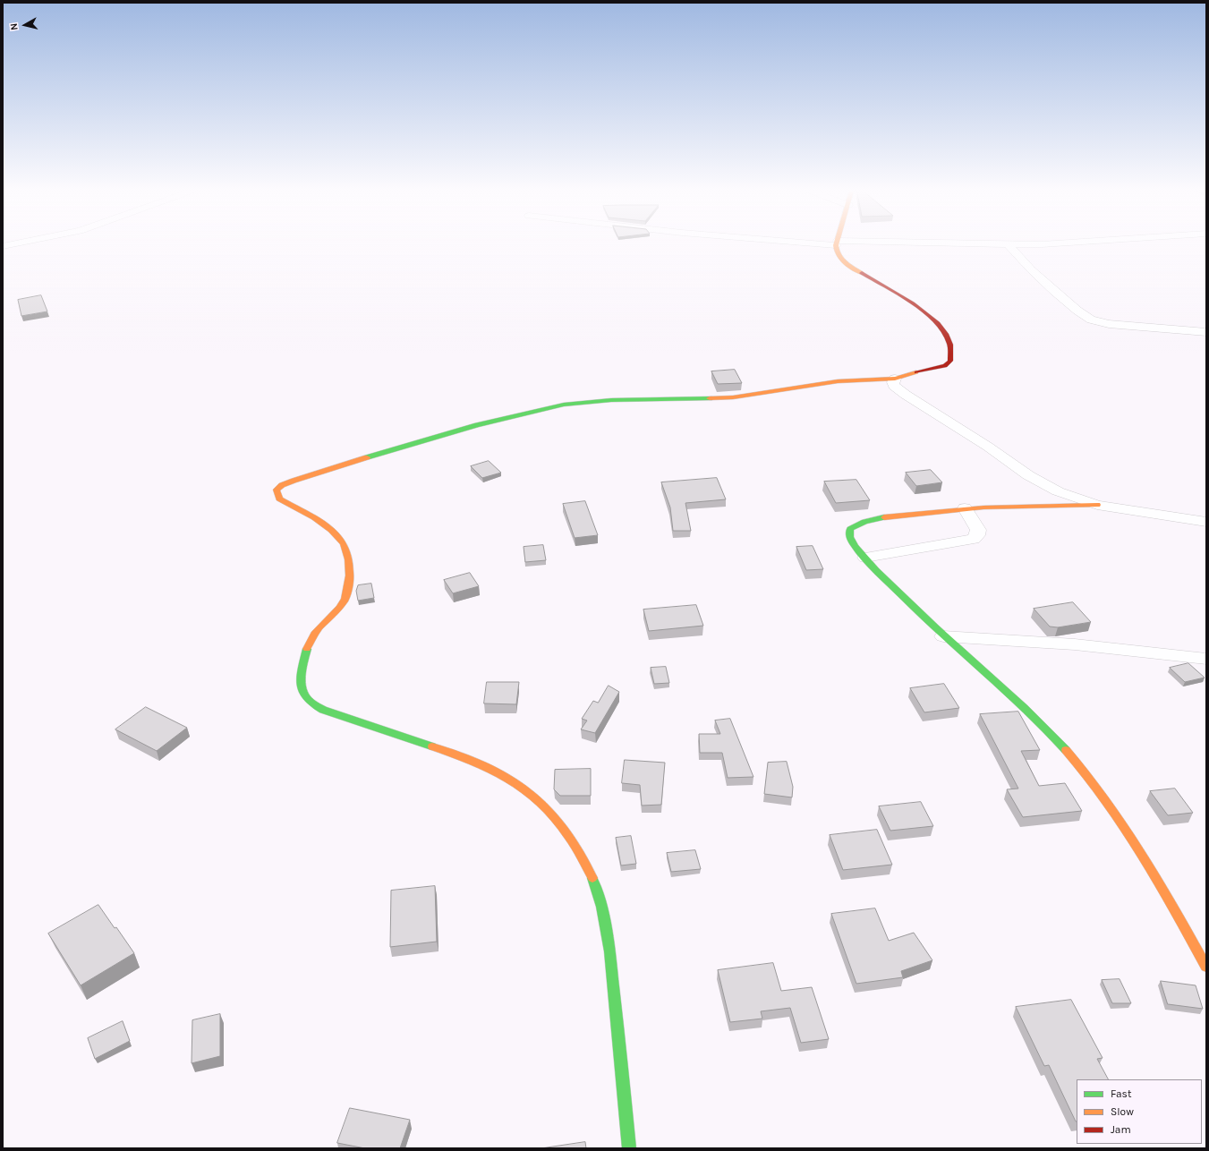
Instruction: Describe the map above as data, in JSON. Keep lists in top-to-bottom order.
{
  "legend": ["Fast", "Slow", "Jam"],
  "north": "left"
}
